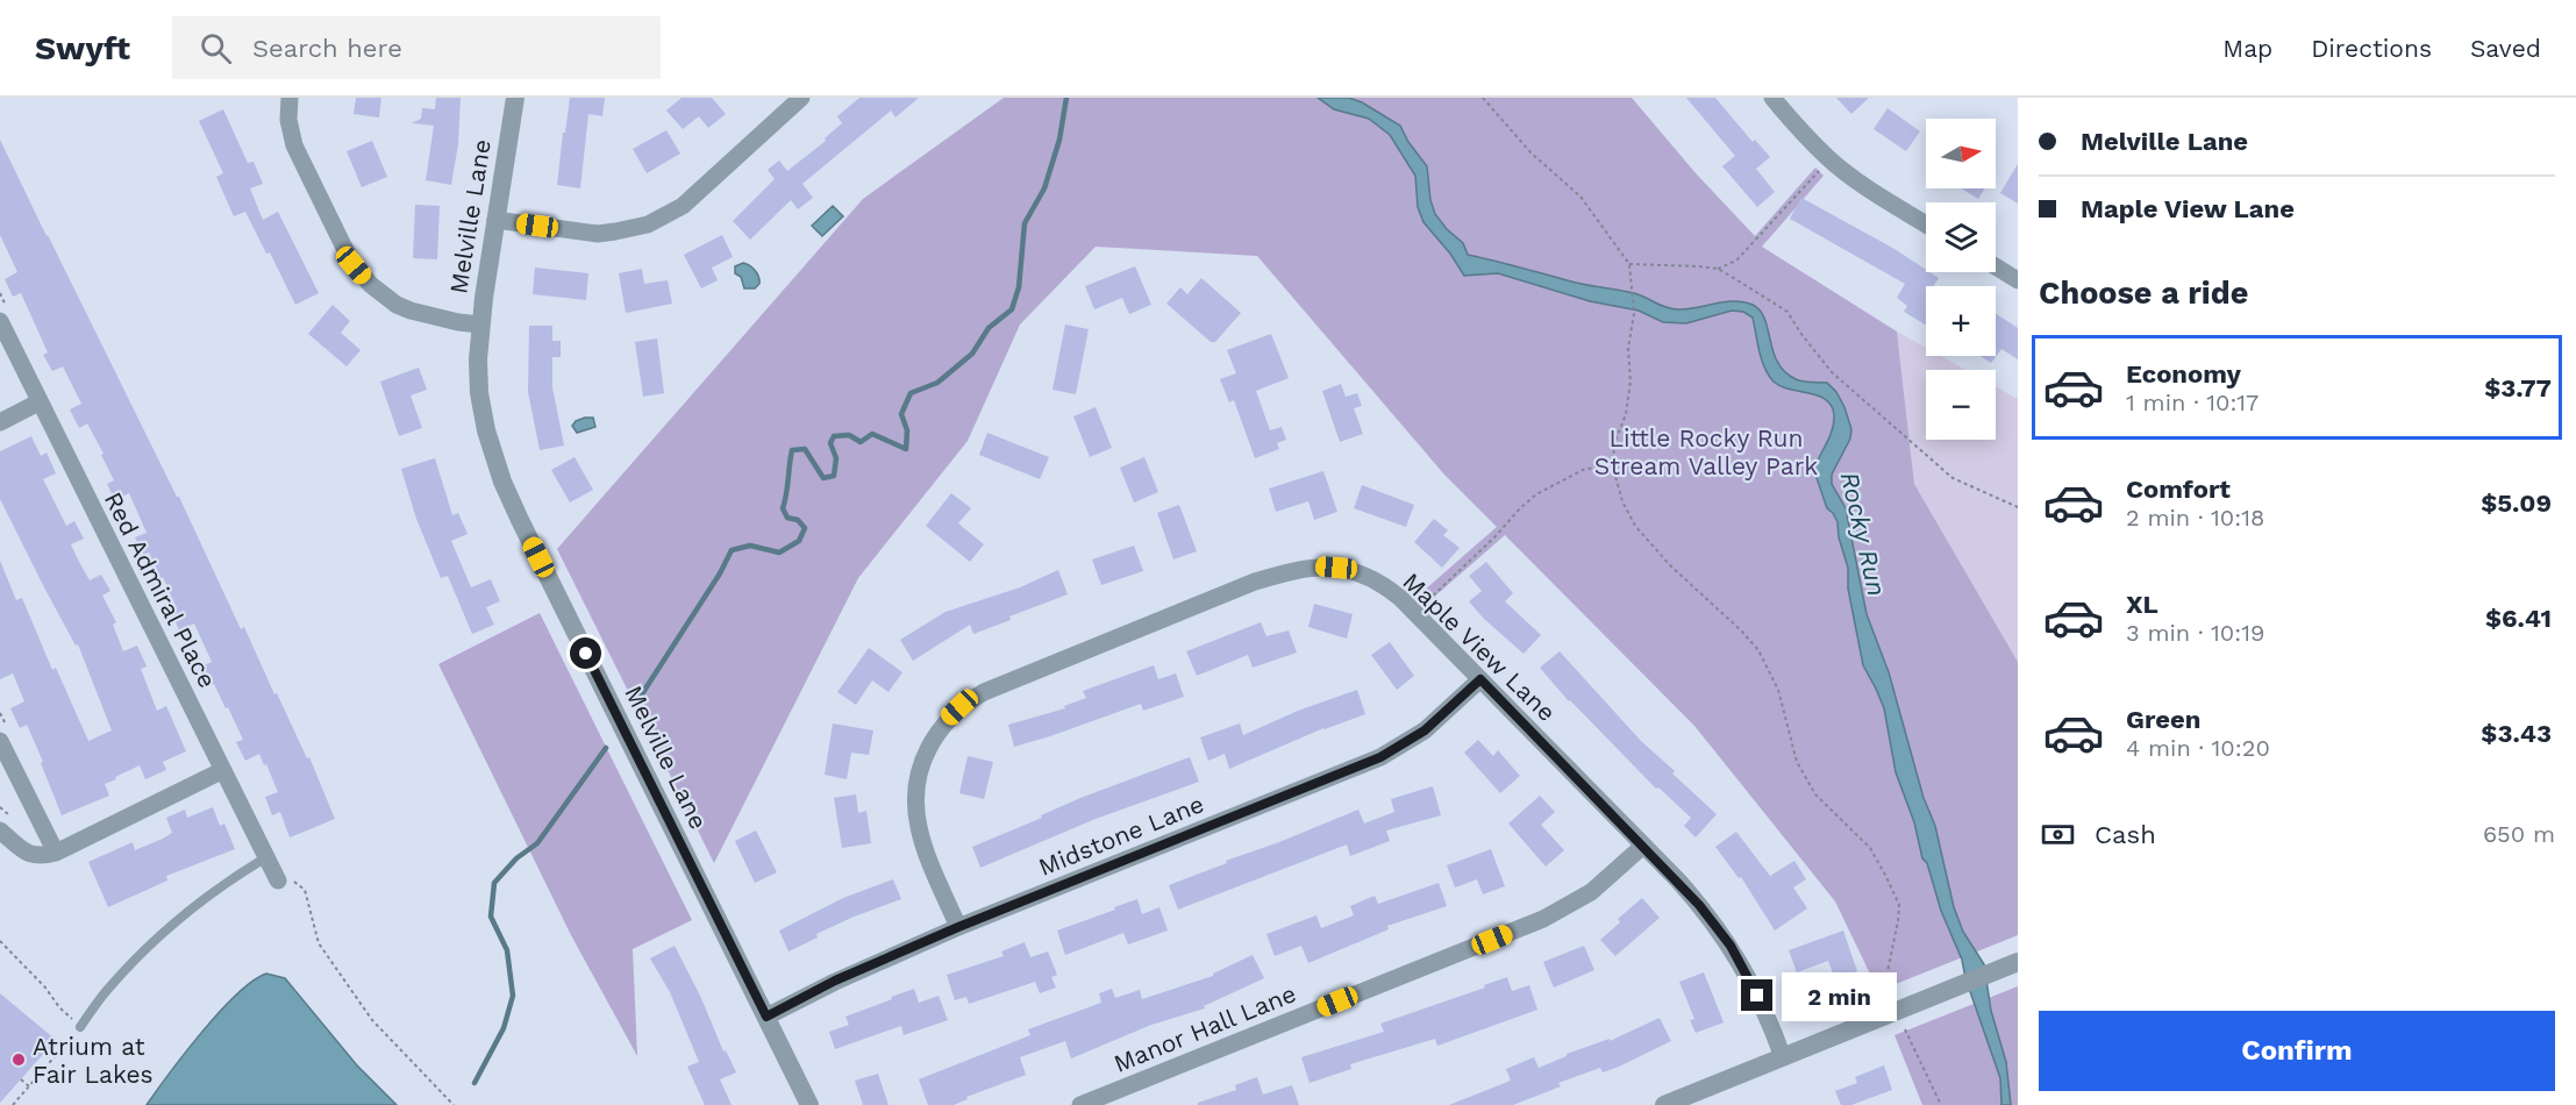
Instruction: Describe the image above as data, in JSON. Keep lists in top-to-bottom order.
{
  "streets": {
    "street": [
      "Melville Lane",
      "Red Admiral Place",
      "Maple View Lane",
      "Midstone Lane",
      "Manor Hall Lane"
    ]
  },
  "crossings": [
    ["Melville Lane", "Midstone Lane"],
    ["Maple View Lane", "Midstone Lane"],
    ["Maple View Lane", "Manor Hall Lane"]
  ],
  "water": ["Rocky Run"],
  "parks": ["Little Rocky Run Stream Valley Park"],
  "places": ["Atrium at Fair Lakes"],
  "north": "right",
  "page": {
    "header": "Swyft",
    "search": "Search here",
    "nav": ["Map", "Directions", "Saved"],
    "banner": ["Melville Lane", "Maple View Lane"],
    "map_buttons": ["+", "−"],
    "heading": "Choose a ride",
    "list": [
      {
        "name": "Economy",
        "note": "1 min · 10:17",
        "value": "$3.77"
      },
      {
        "name": "Comfort",
        "note": "2 min · 10:18",
        "value": "$5.09"
      },
      {
        "name": "XL",
        "note": "3 min · 10:19",
        "value": "$6.41"
      },
      {
        "name": "Green",
        "note": "4 min · 10:20",
        "value": "$3.43"
      }
    ],
    "pay": ["Cash", "650 m"],
    "bubble": "2 min",
    "buttons": "Confirm"
  }
}
